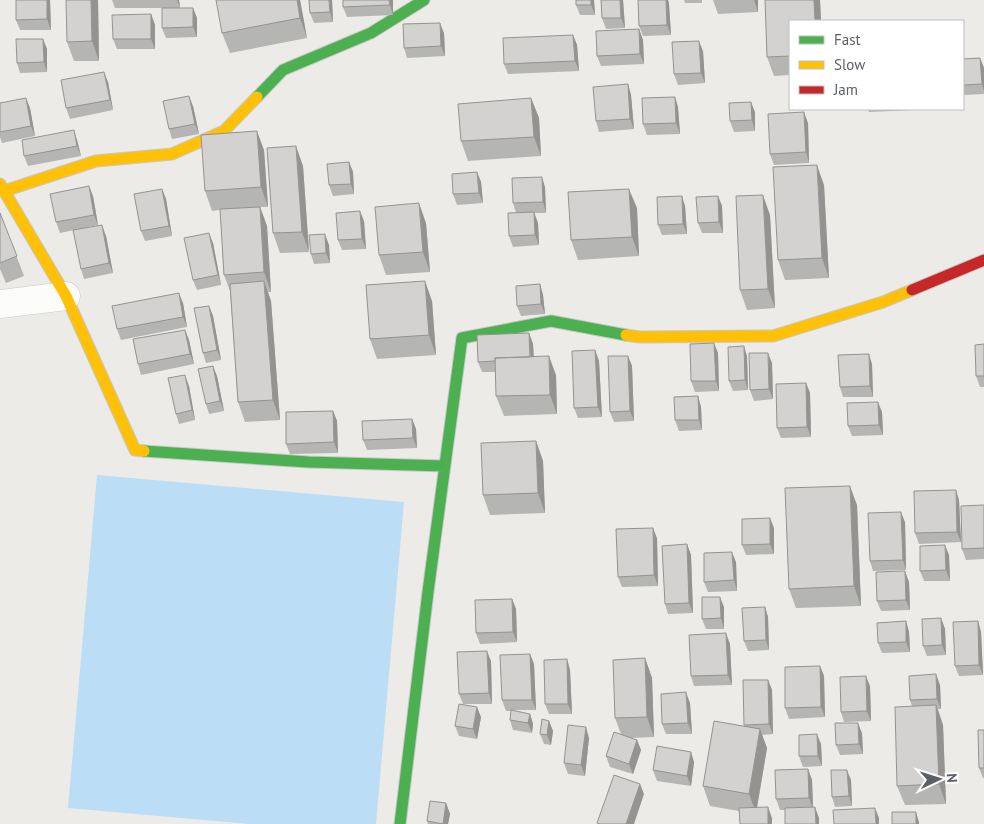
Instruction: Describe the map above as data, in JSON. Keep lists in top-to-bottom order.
{
  "legend": ["Fast", "Slow", "Jam"],
  "north": "right"
}
